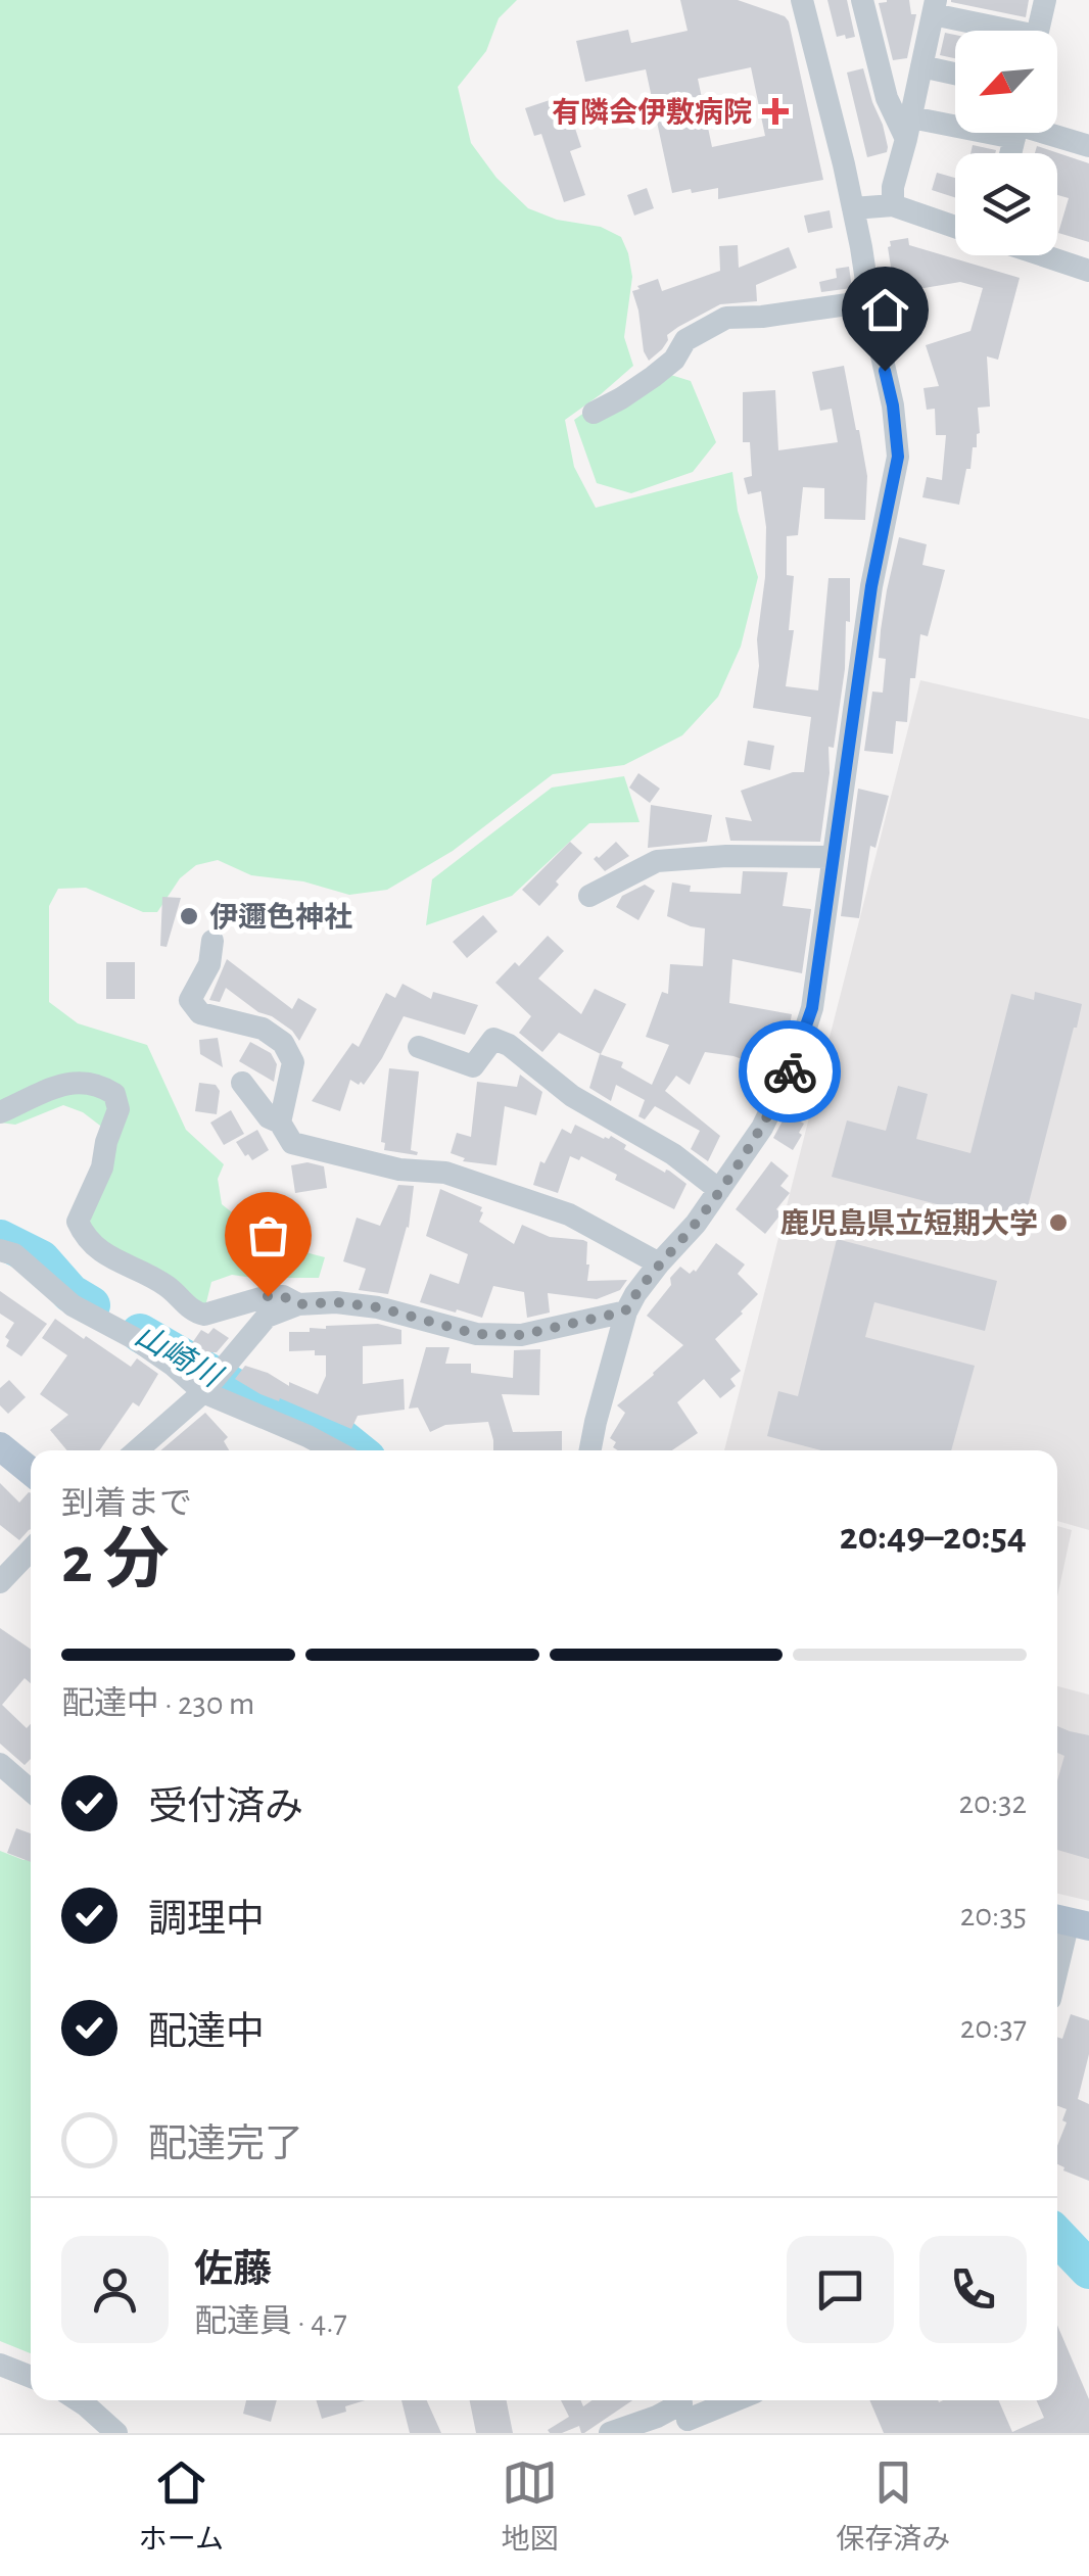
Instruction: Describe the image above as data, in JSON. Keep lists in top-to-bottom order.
{
  "water": ["山崎川"],
  "places": {
    "health": ["有隣会伊敷病院"],
    "other": ["伊邇色神社", "鹿児島県立短期大学"]
  },
  "north": "bottom left",
  "page": {
    "heading": ["2 分", "到着まで", "20:49–20:54"],
    "panel": ["佐藤", "配達員 · 4.7"],
    "bar": "配達中 · 230 m",
    "list": [
      ["受付済み", "20:32"],
      ["調理中", "20:35"],
      ["配達中", "20:37"],
      "配達完了"
    ],
    "tabs": ["ホーム", "地図", "保存済み"]
  }
}
